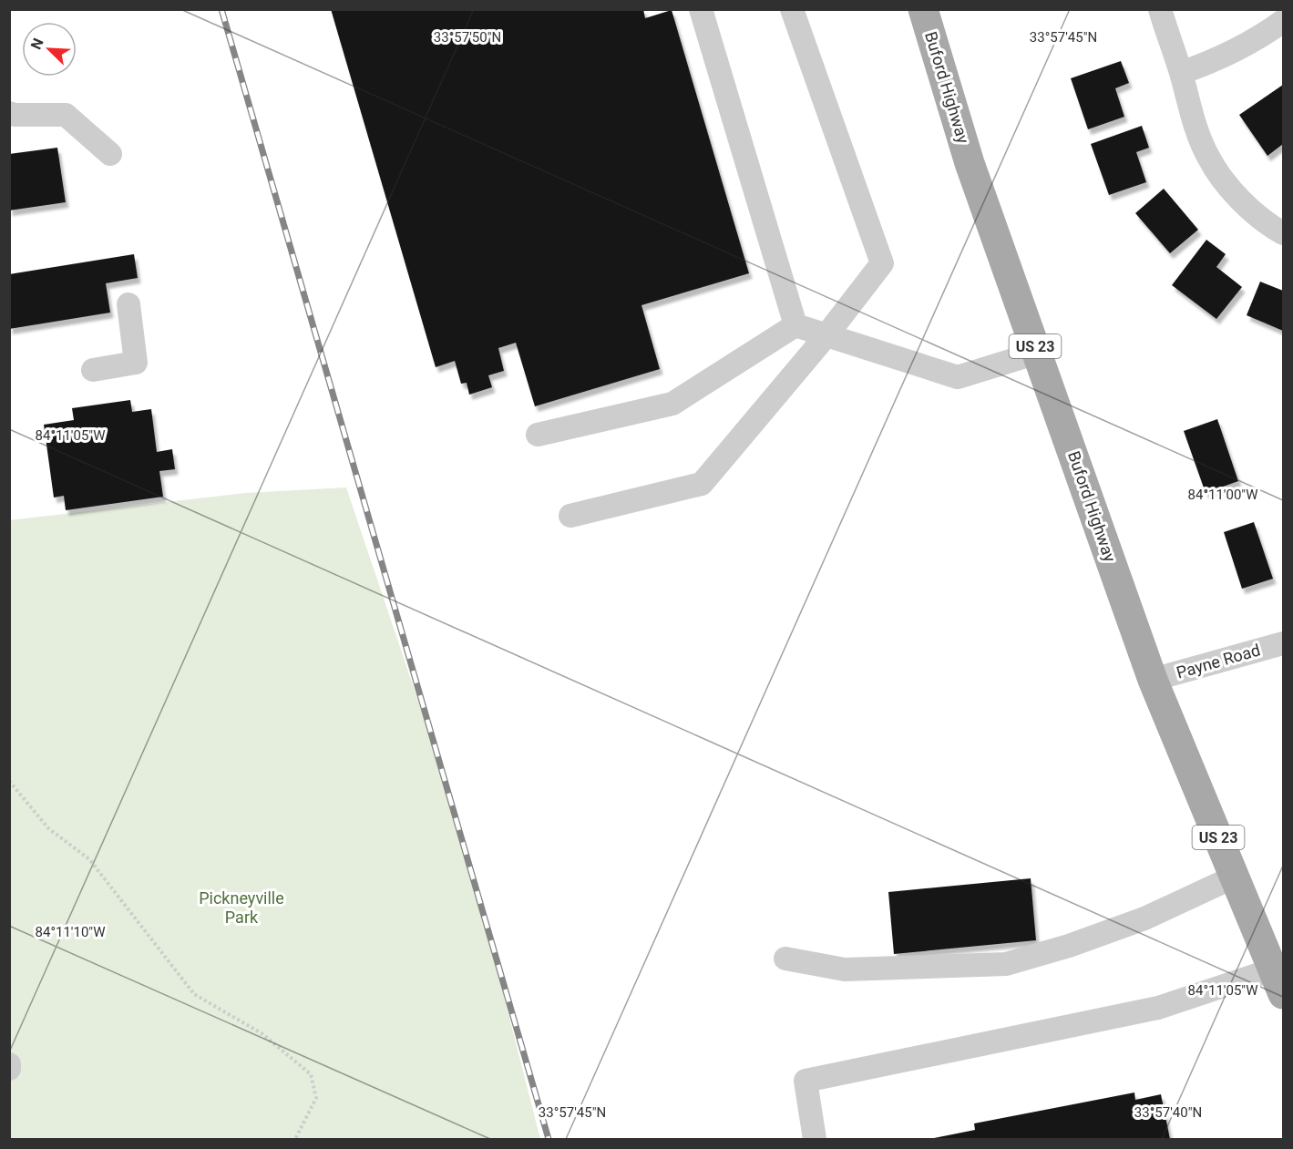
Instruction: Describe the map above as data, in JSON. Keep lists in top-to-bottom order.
{
  "streets": {
    "main road": ["Buford Highway", "US 23"],
    "street": ["Payne Road"]
  },
  "crossings": [
    ["Buford Highway", "Payne Road"]
  ],
  "parks": ["Pickneyville Park"],
  "north": "top left",
  "coordinates": [
    "33°57'50\"N",
    "33°57'45\"N",
    "84°11'05\"W",
    "84°11'00\"W",
    "84°11'10\"W",
    "33°57'40\"N"
  ]
}
